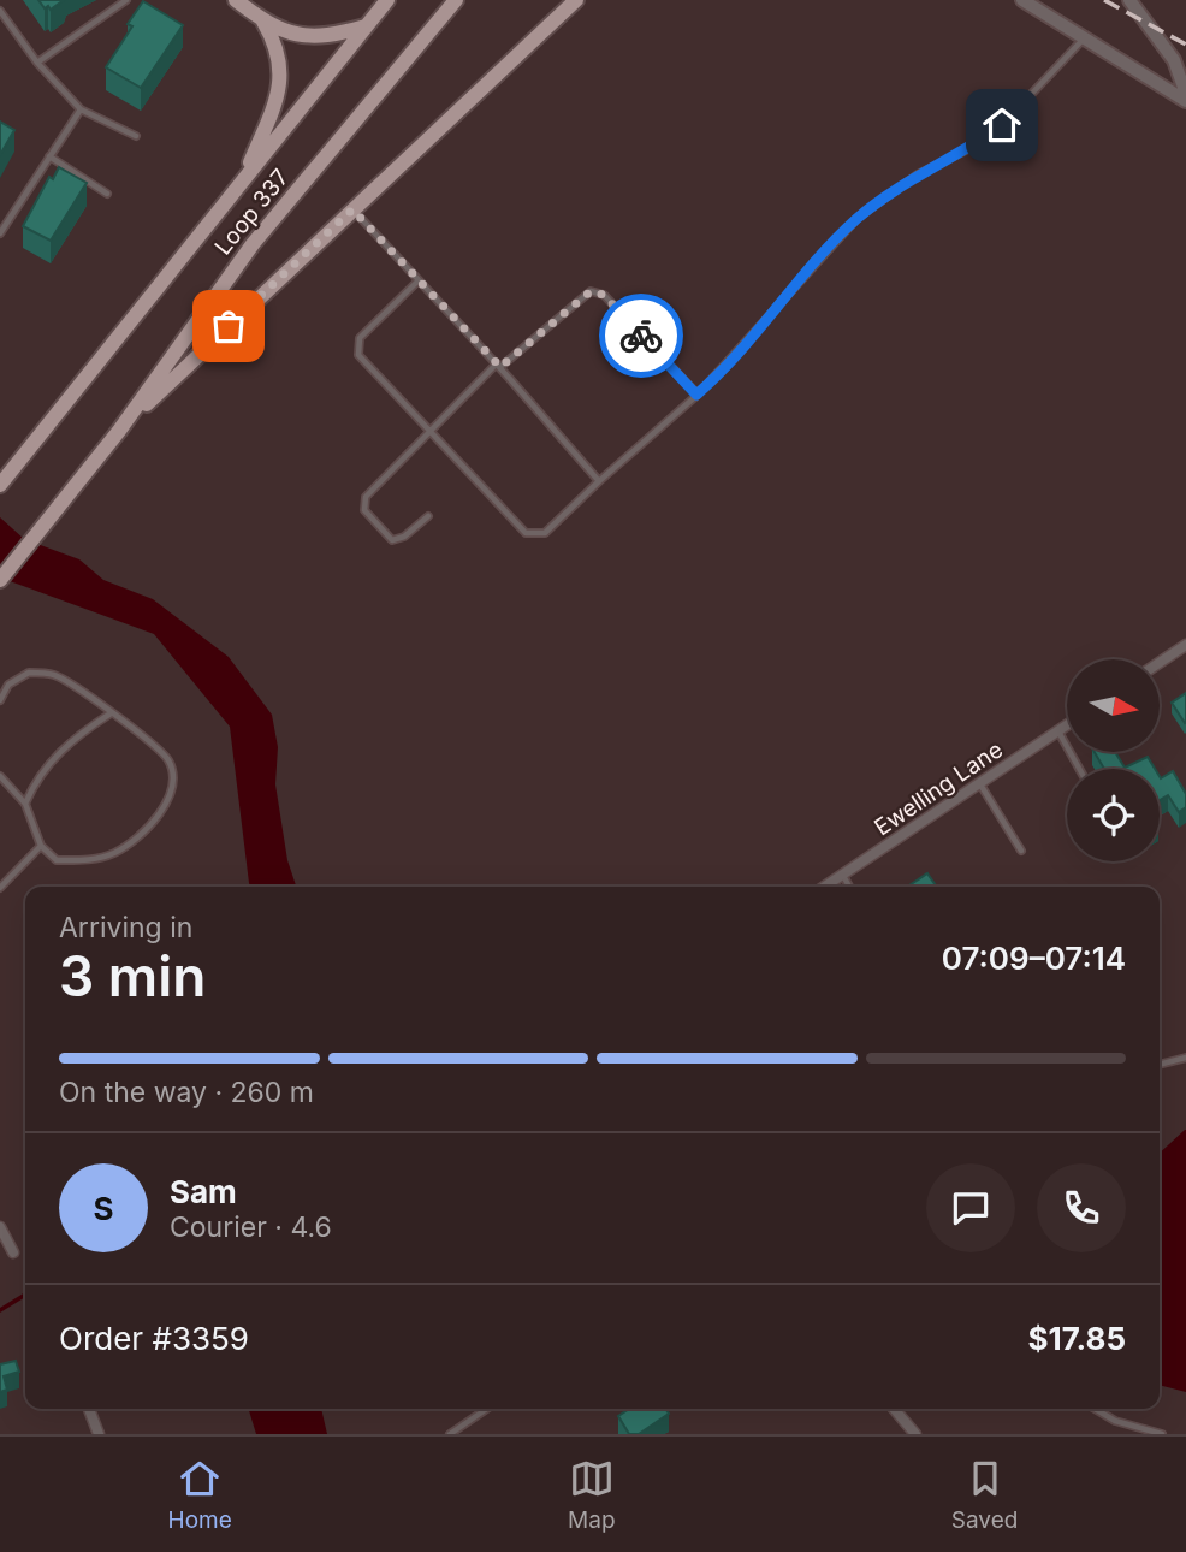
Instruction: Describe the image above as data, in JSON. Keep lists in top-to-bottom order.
{
  "streets": {
    "main road": ["Loop 337"],
    "street": ["Ewelling Lane"]
  },
  "north": "right",
  "page": {
    "heading": ["3 min", "Arriving in", "07:09–07:14"],
    "panel": [
      "Sam",
      "Courier · 4.6",
      "Order #3359",
      "$17.85"
    ],
    "bar": "On the way · 260 m",
    "round": "S",
    "tabs": ["Home", "Map", "Saved"]
  }
}
